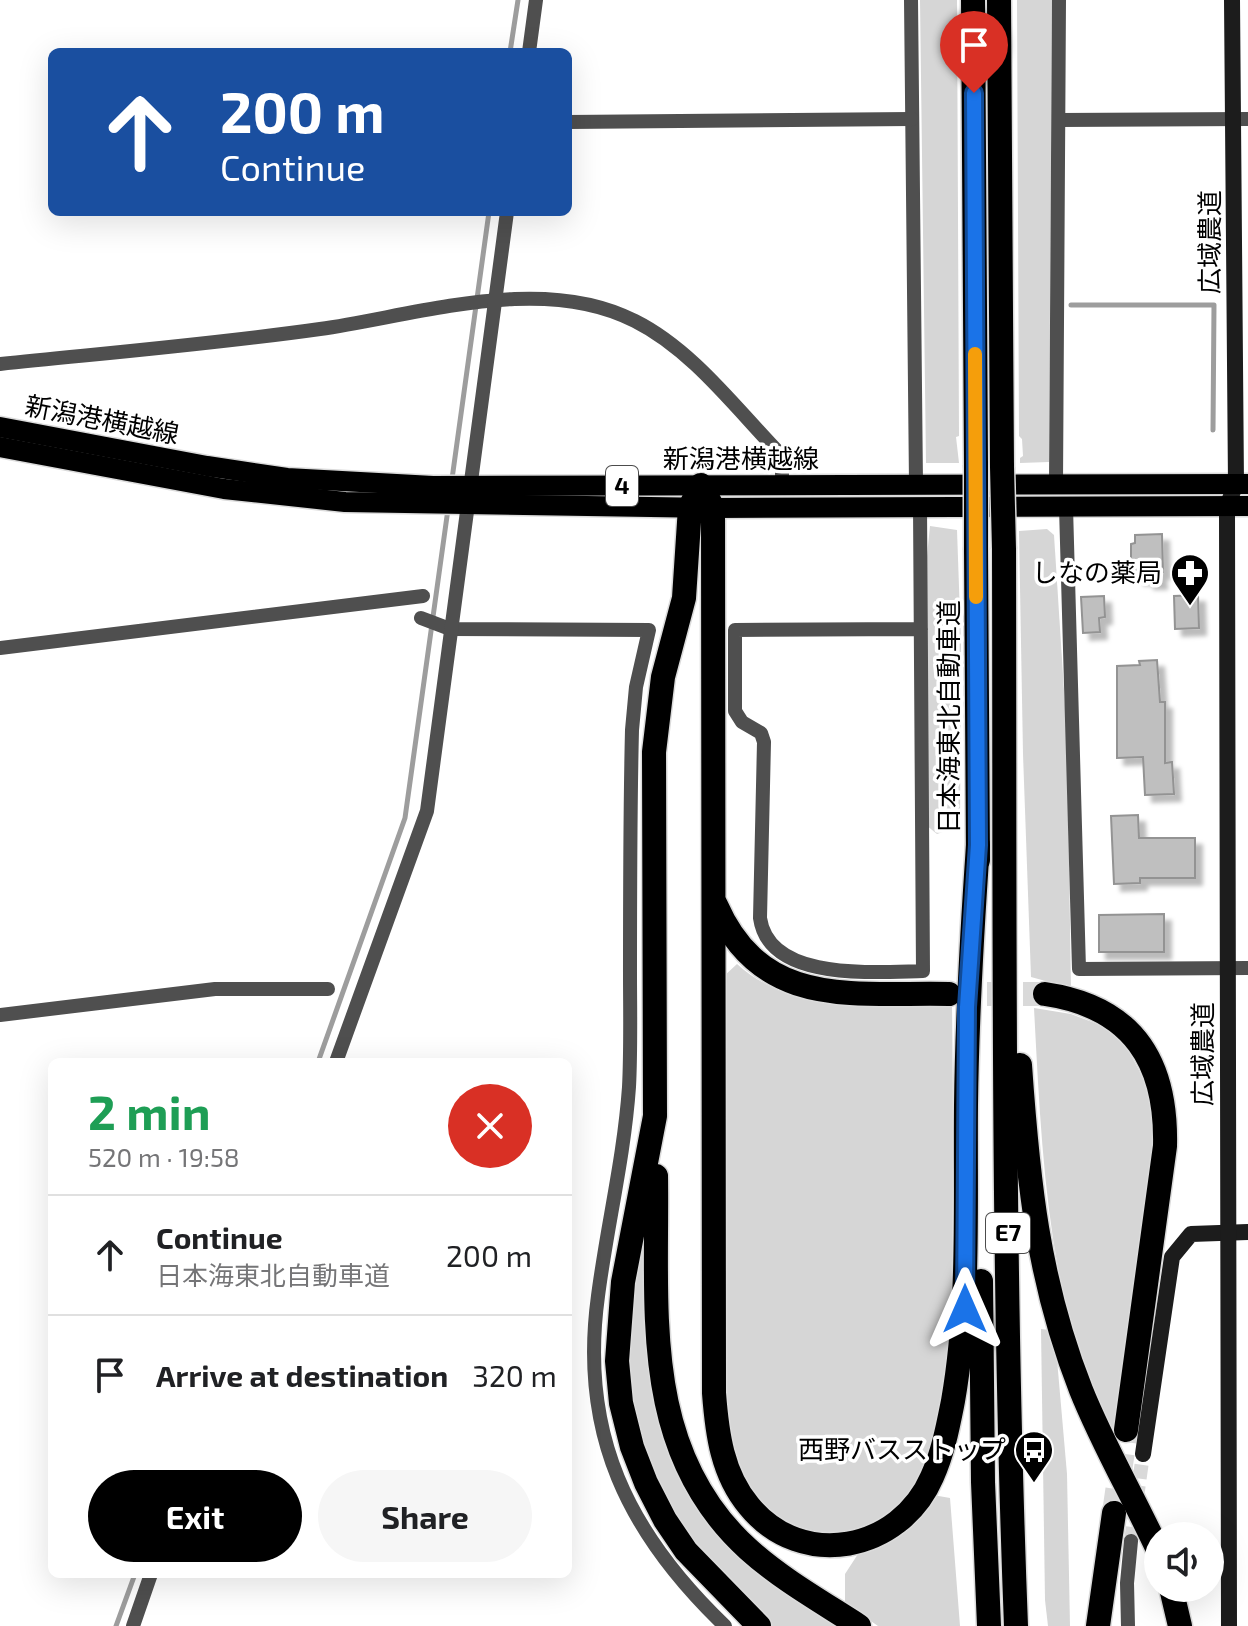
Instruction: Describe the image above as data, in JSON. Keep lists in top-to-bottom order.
{
  "streets": {
    "highway": ["日本海東北自動車道", "E7"],
    "main road": ["新潟港横越線", "4"],
    "street": ["広域農道"]
  },
  "crossings": [
    ["広域農道", "新潟港横越線"]
  ],
  "places": {
    "pharmacy": ["しなの薬局"],
    "bus stop": ["西野バスストップ"]
  },
  "page": {
    "turn": ["200 m", "Continue"],
    "heading": ["2 min", "520 m · 19:58"],
    "list": [
      {
        "name": "Continue",
        "note": "日本海東北自動車道",
        "value": "200 m"
      },
      {
        "name": "Arrive at destination",
        "value": "320 m"
      }
    ],
    "buttons": ["Exit", "Share"]
  }
}
